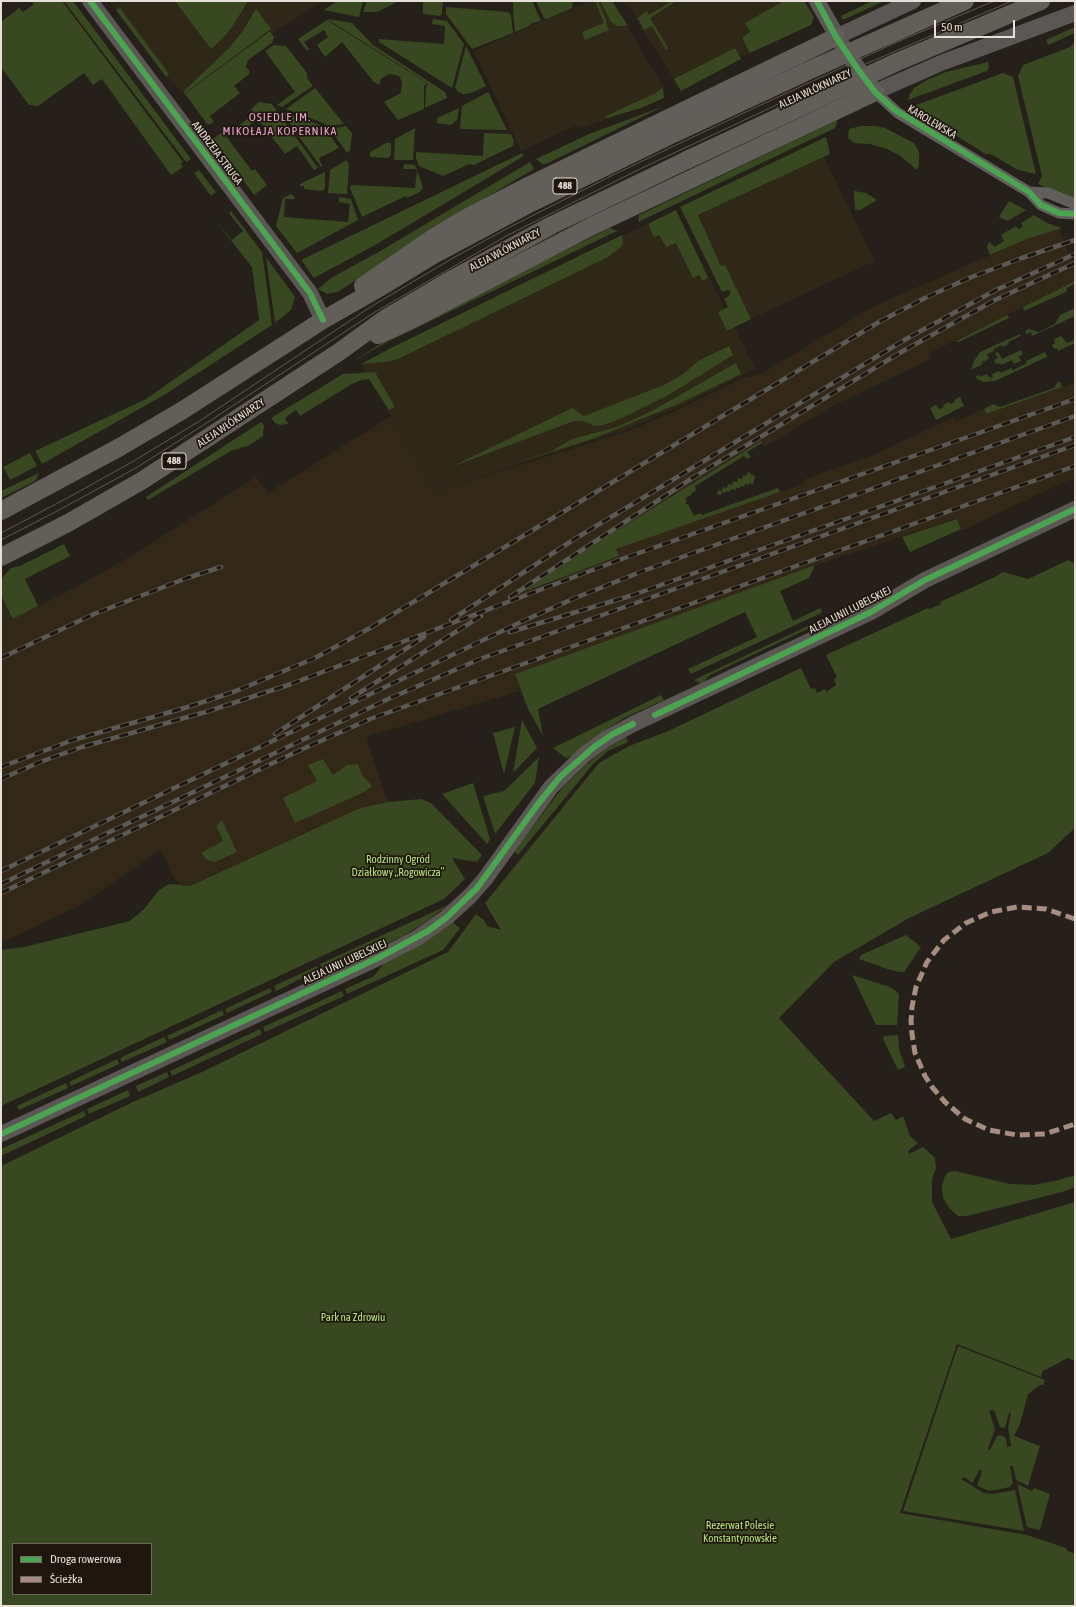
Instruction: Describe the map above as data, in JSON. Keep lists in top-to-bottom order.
{
  "streets": {
    "main road": ["ALEJA WŁÓKNIARZY", "488"],
    "street": ["KAROLEWSKA", "ANDRZEJA STRUGA", "ALEJA UNII LUBELSKIEJ"]
  },
  "crossings": [
    ["ALEJA WŁÓKNIARZY", "ANDRZEJA STRUGA"]
  ],
  "districts": ["OSIEDLE IM. MIKOŁAJA KOPERNIKA"],
  "parks": ["Rodzinny Ogród Działkowy „Rogowicza”", "Park na Zdrowiu", "Rezerwat Polesie Konstantynowskie"],
  "legend": ["Droga rowerowa", "Ścieżka"],
  "scale_bar": "50 m"
}
